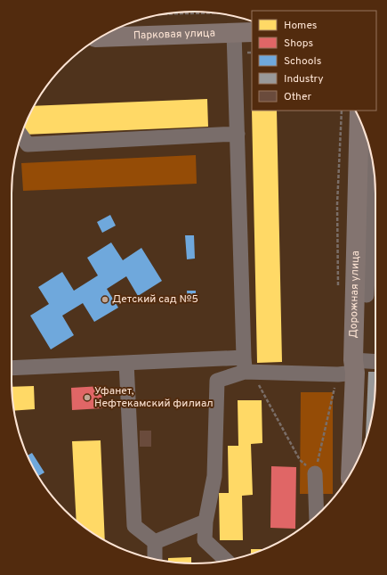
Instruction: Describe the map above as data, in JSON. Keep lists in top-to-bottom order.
{
  "streets": {
    "main road": ["Парковая улица", "Дорожная улица"]
  },
  "places": ["Детский сад №5", "Уфанет, Нефтекамский филиал"],
  "legend": [
    "Homes",
    "Shops",
    "Schools",
    "Industry",
    "Other"
  ]
}
